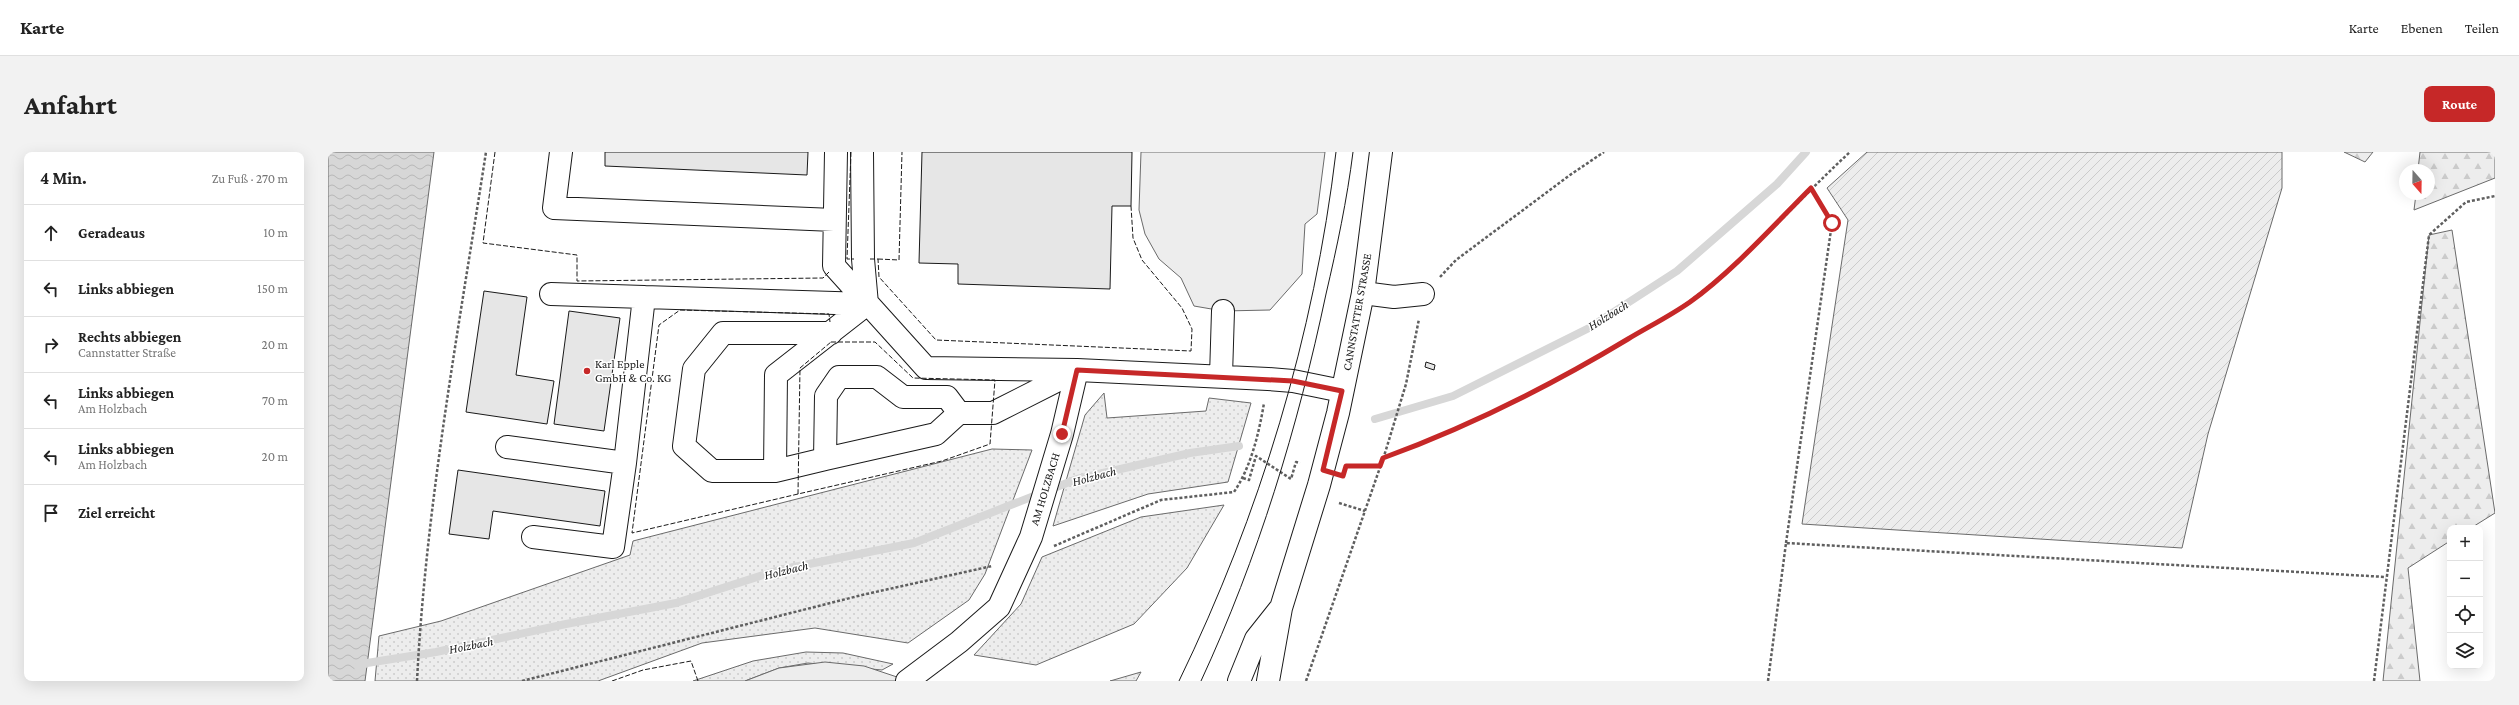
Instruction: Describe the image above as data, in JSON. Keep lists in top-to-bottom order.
{
  "streets": {
    "main road": ["CANNSTATTER STRASSE", "AM HOLZBACH"]
  },
  "water": ["Holzbach"],
  "places": ["Karl Epple GmbH & Co. KG"],
  "north": "bottom",
  "page": {
    "header": "Karte",
    "nav": ["Karte", "Ebenen", "Teilen"],
    "buttons": "Route",
    "title": "Anfahrt",
    "heading": ["4 Min.", "Zu Fuß · 270 m"],
    "list": [
      ["Geradeaus", "10 m"],
      ["Links abbiegen", "150 m"],
      ["Rechts abbiegen", "Cannstatter Straße", "20 m"],
      ["Links abbiegen", "Am Holzbach", "70 m"],
      ["Links abbiegen", "Am Holzbach", "20 m"],
      "Ziel erreicht"
    ],
    "map_buttons": ["+", "−"]
  }
}
